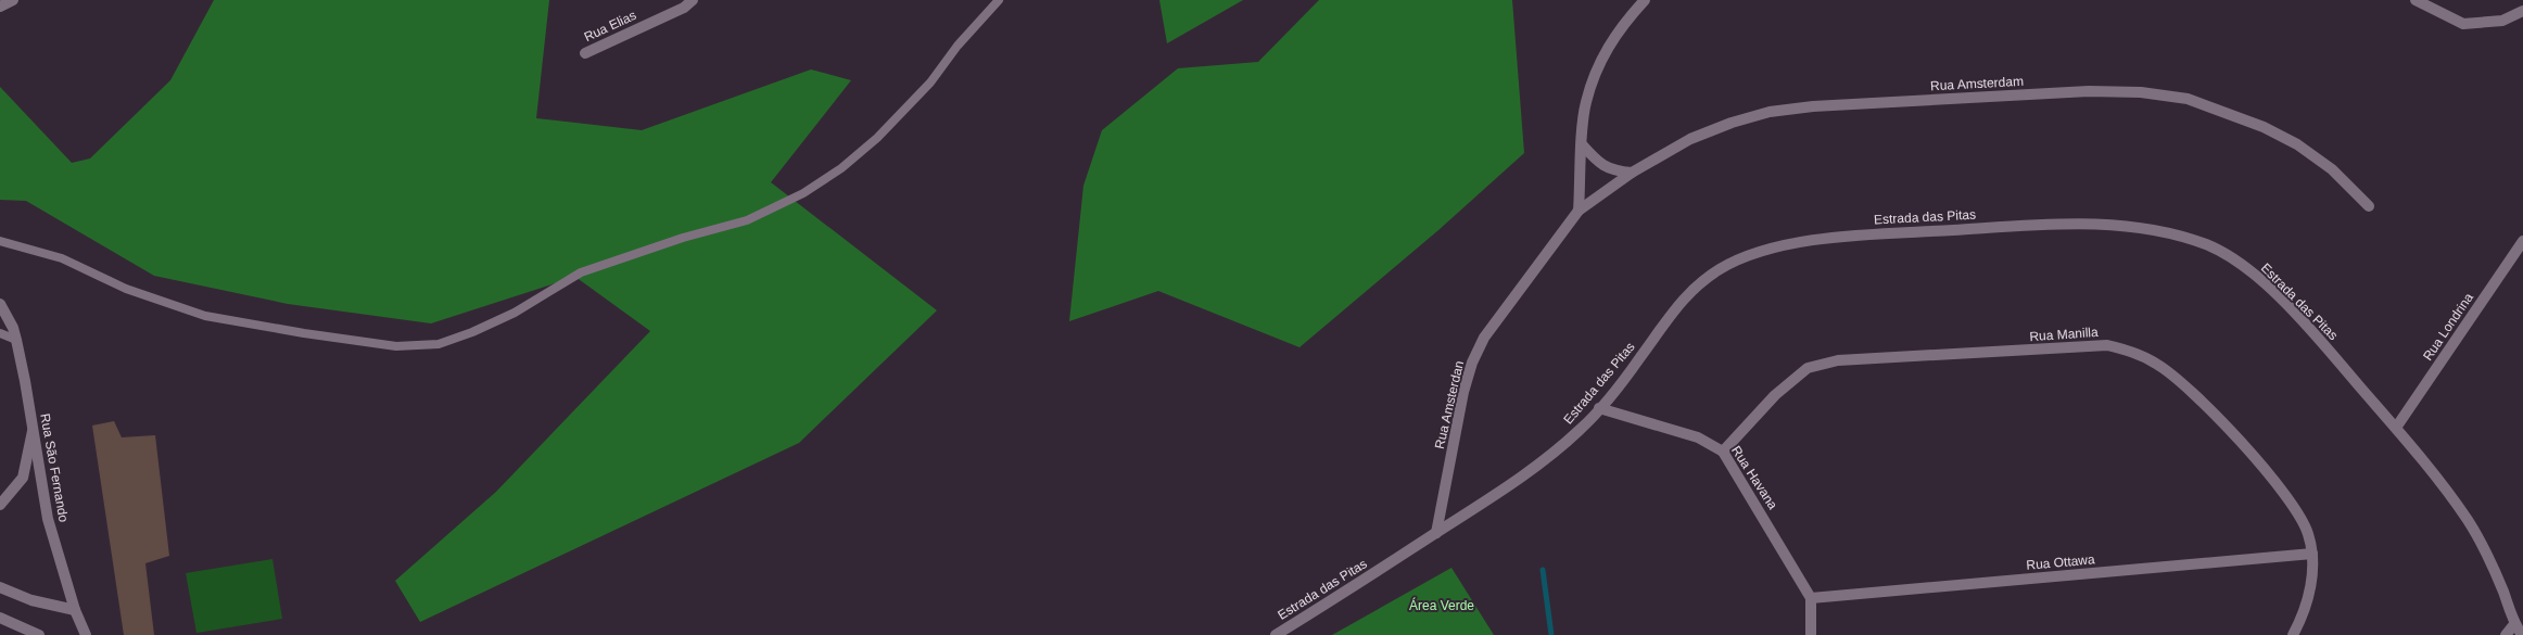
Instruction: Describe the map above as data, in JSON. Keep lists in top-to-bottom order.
{
  "streets": {
    "street": [
      "Rua Elias",
      "Rua Amsterdam",
      "Estrada das Pitas",
      "Rua Londrina",
      "Rua Manilla",
      "Rua Amsterdan",
      "Rua São Fernando",
      "Rua Havana",
      "Rua Ottawa"
    ]
  },
  "crossings": [
    ["Rua Amsterdam", "Rua Amsterdan"],
    ["Estrada das Pitas", "Rua Londrina"],
    ["Estrada das Pitas", "Rua Amsterdan"],
    ["Estrada das Pitas", "Rua Havana"],
    ["Rua Manilla", "Rua Havana"],
    ["Rua Manilla", "Rua Ottawa"],
    ["Rua Havana", "Rua Ottawa"]
  ],
  "parks": ["Área Verde"]
}
